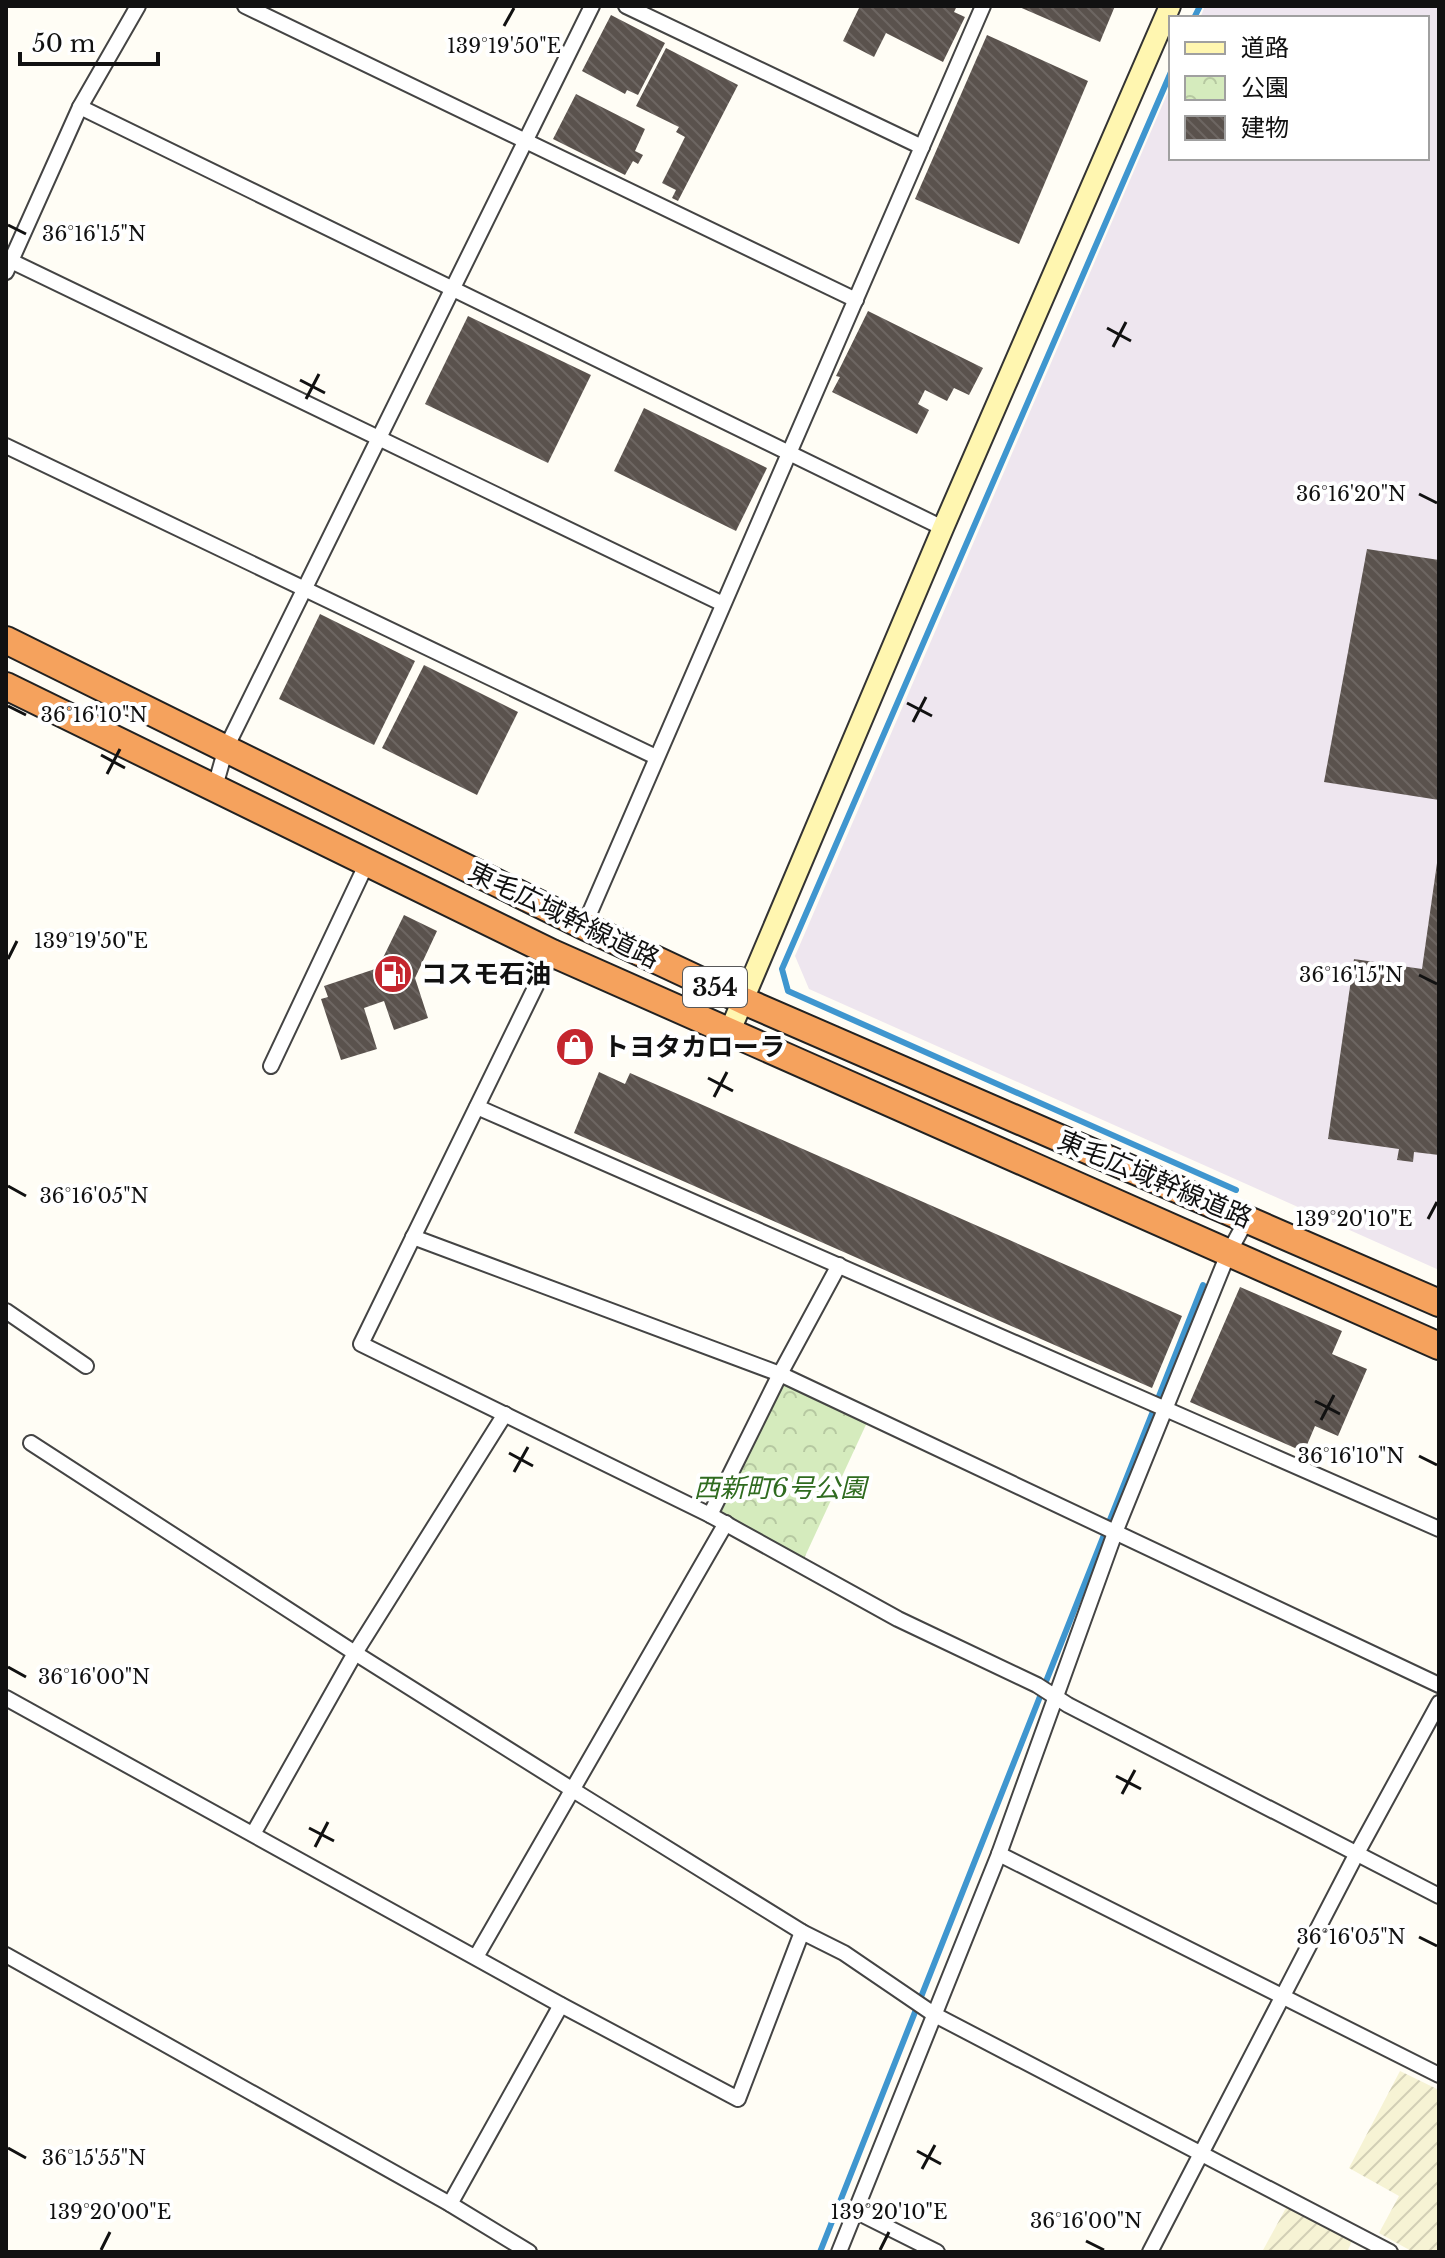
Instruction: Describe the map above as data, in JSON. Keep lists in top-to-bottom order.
{
  "streets": {
    "highway": ["東毛広域幹線道路", "354"]
  },
  "parks": ["西新町6号公園"],
  "places": {
    "fuel station": ["コスモ石油"],
    "shop": ["トヨタカローラ"]
  },
  "legend": ["道路", "公園", "建物"],
  "scale_bar": "50 m",
  "coordinates": [
    "139°19'50\"E",
    "36°16'15\"N",
    "36°16'20\"N",
    "36°16'10\"N",
    "36°16'05\"N",
    "139°20'10\"E",
    "36°16'00\"N",
    "36°15'55\"N",
    "139°20'00\"E"
  ]
}
